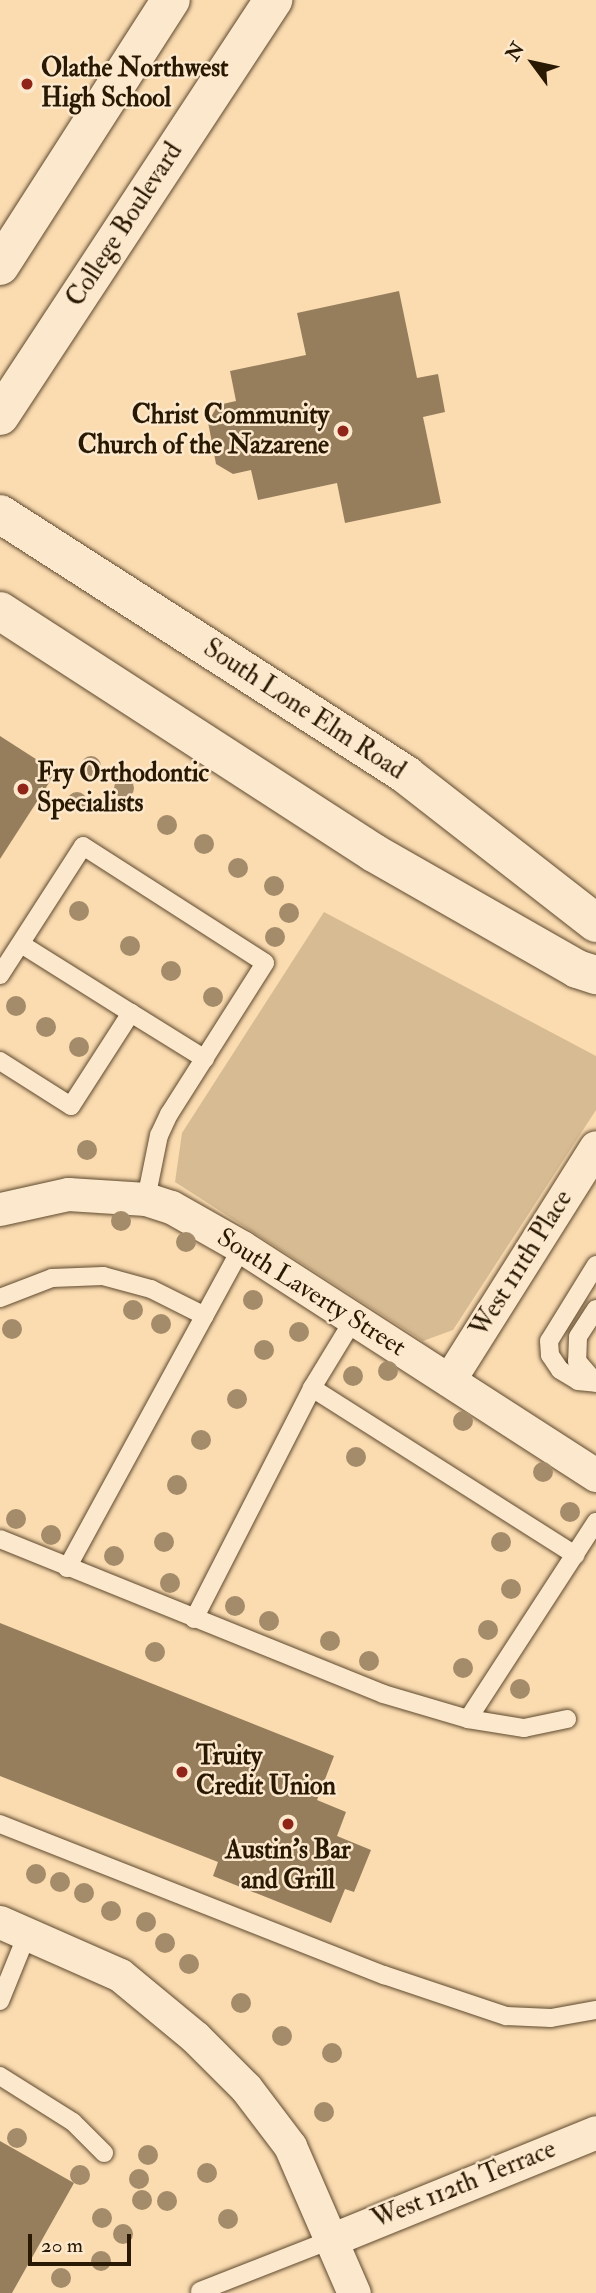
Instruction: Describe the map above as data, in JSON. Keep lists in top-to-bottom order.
{
  "streets": {
    "street": [
      "College Boulevard",
      "South Lone Elm Road",
      "West 111th Place",
      "South Laverty Street",
      "West 112th Terrace"
    ]
  },
  "crossings": [
    ["West 111th Place", "South Laverty Street"]
  ],
  "places": [
    "Olathe Northwest High School",
    "Christ Community Church of the Nazarene",
    "Fry Orthodontic Specialists",
    "Truity Credit Union",
    "Austin's Bar and Grill"
  ],
  "scale_bar": "20 m",
  "north": "top left"
}
